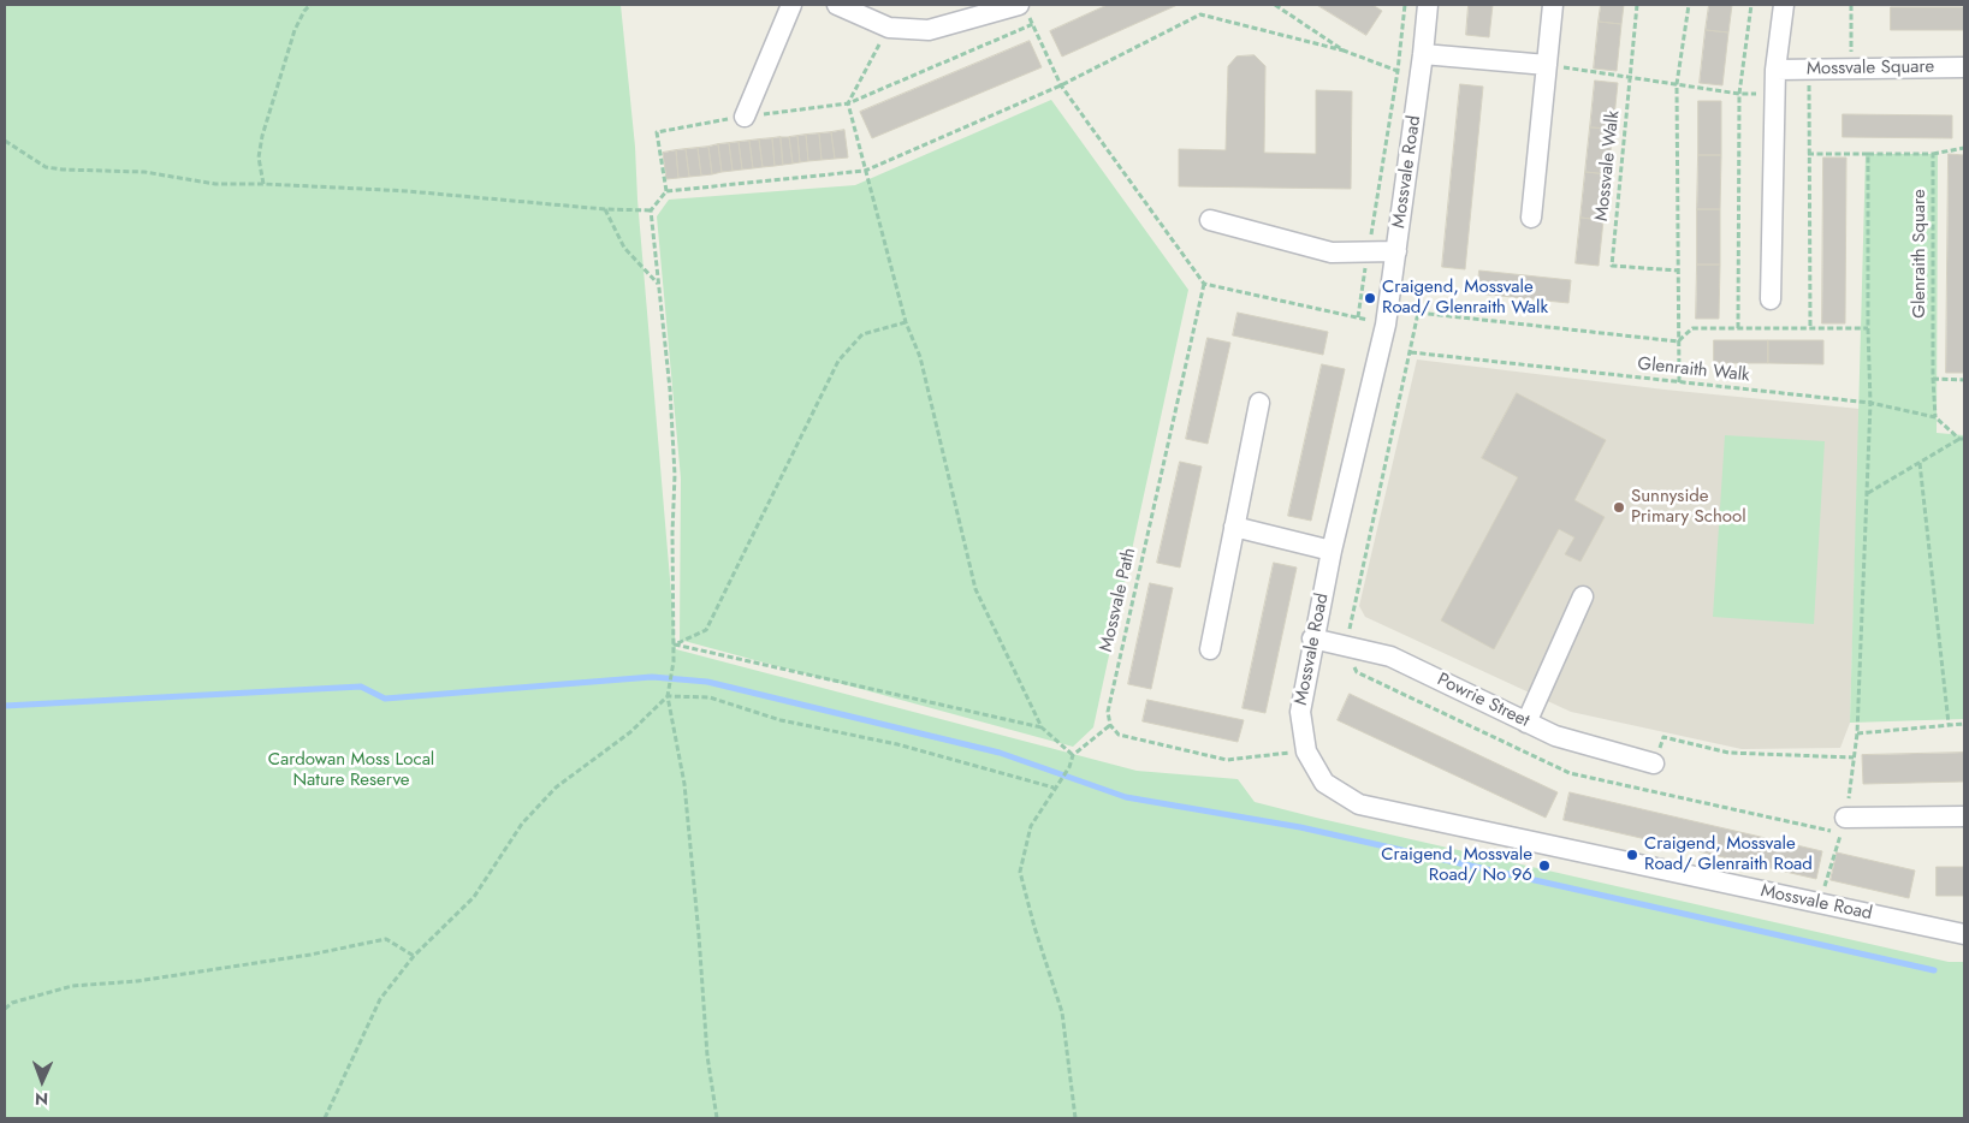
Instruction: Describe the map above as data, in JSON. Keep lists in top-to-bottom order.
{
  "streets": {
    "street": ["Mossvale Square", "Mossvale Road", "Powrie Street"],
    "path": [
      "Mossvale Walk",
      "Glenraith Square",
      "Glenraith Walk",
      "Mossvale Path"
    ]
  },
  "crossings": [
    ["Mossvale Road", "Powrie Street"],
    ["Glenraith Square", "Glenraith Walk"]
  ],
  "parks": ["Cardowan Moss Local Nature Reserve"],
  "places": [
    "Craigend, Mossvale Road/ Glenraith Walk",
    "Sunnyside Primary School",
    "Craigend, Mossvale Road/ Glenraith Road",
    "Craigend, Mossvale Road/ No 96"
  ],
  "north": "bottom"
}
